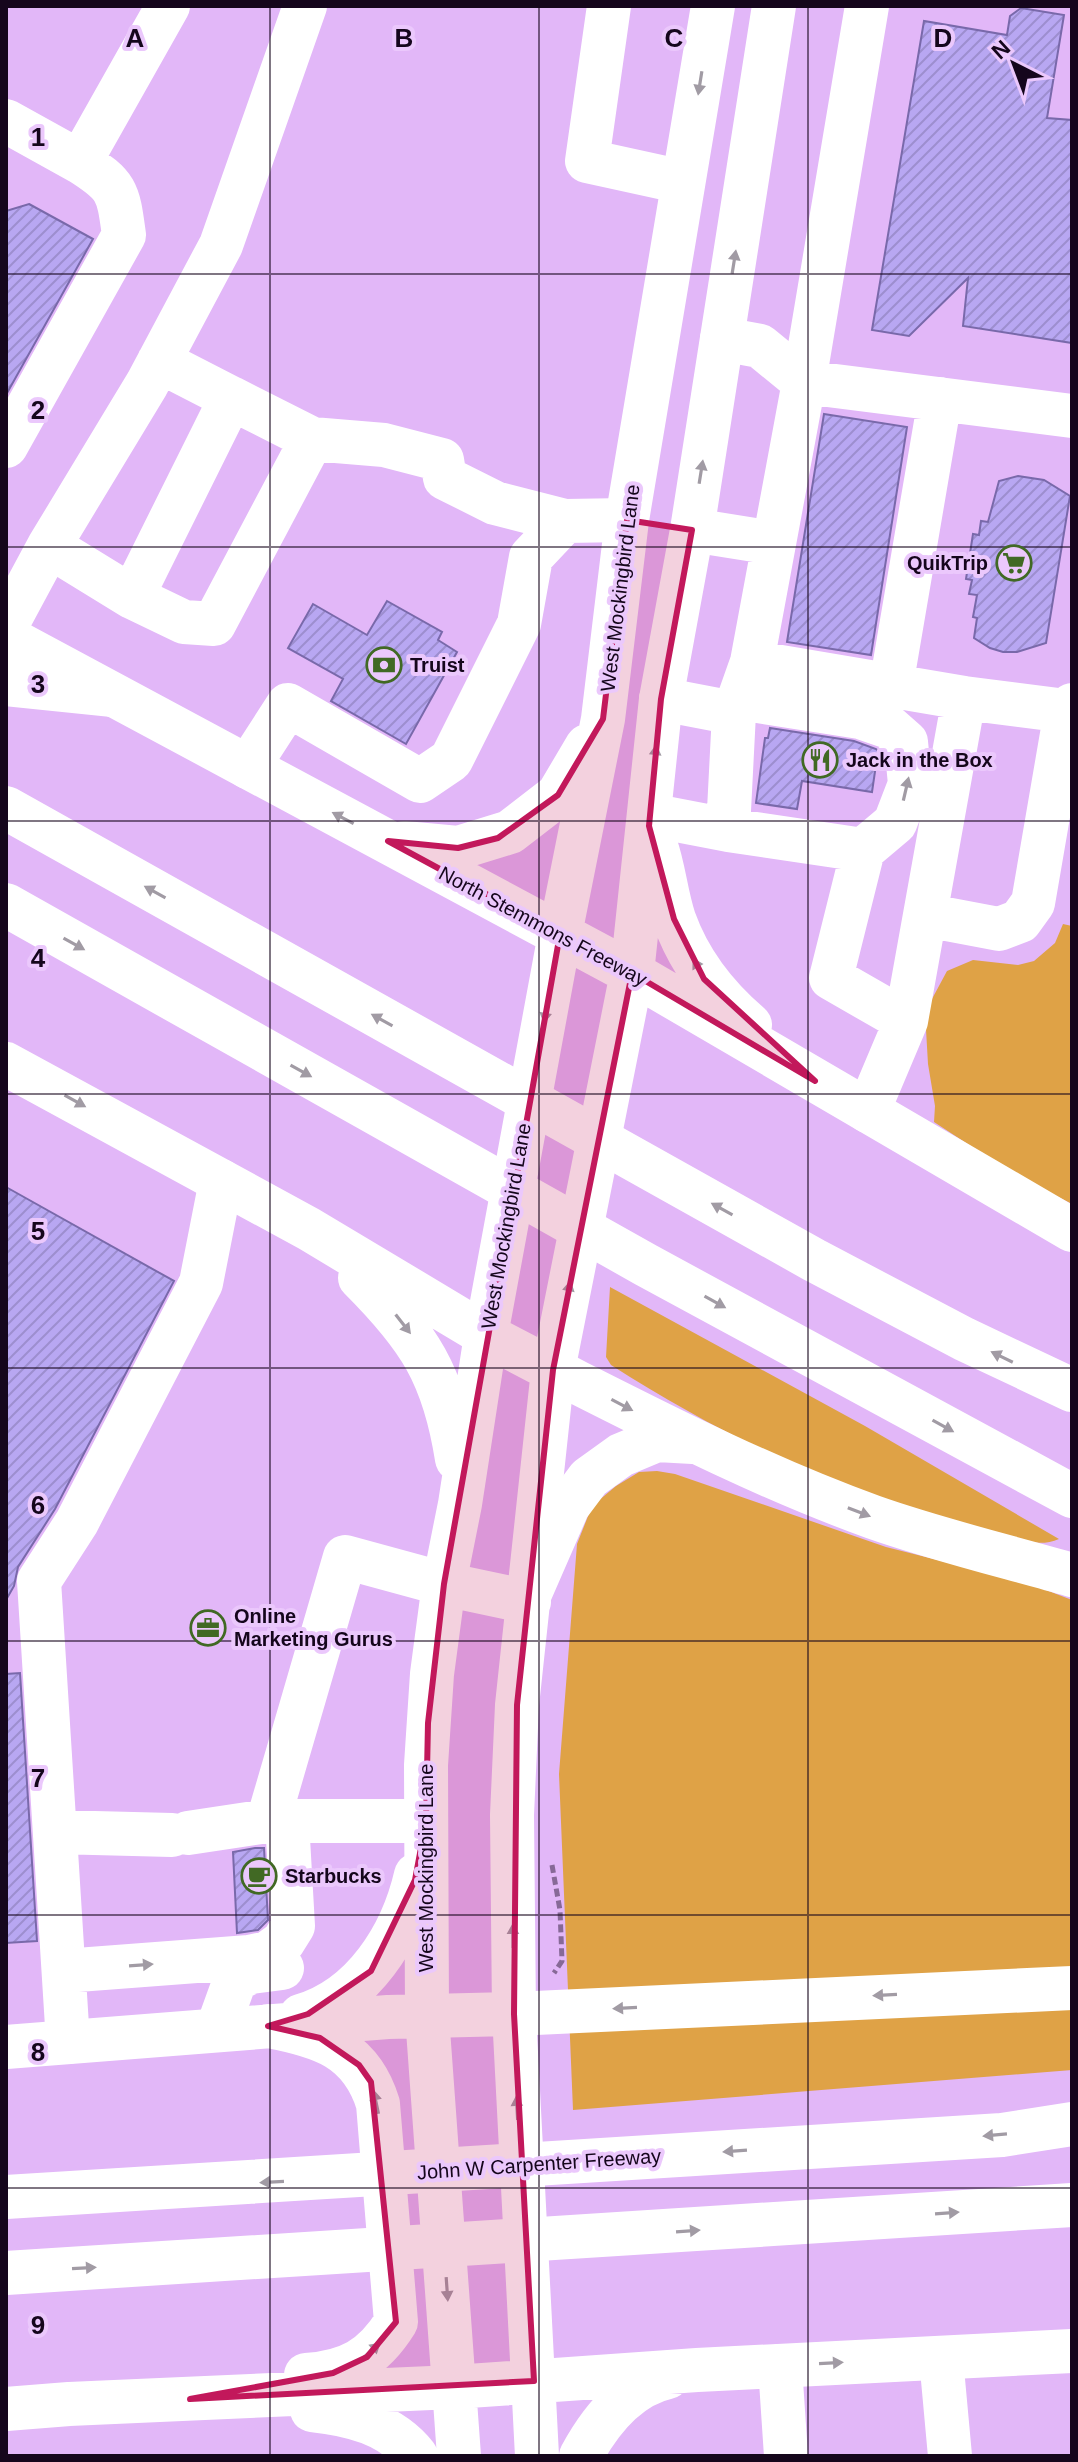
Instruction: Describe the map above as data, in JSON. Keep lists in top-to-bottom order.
{
  "streets": {
    "main road": ["West Mockingbird Lane", "North Stemmons Freeway", "John W Carpenter Freeway"]
  },
  "crossings": [
    ["West Mockingbird Lane", "North Stemmons Freeway"]
  ],
  "places": {
    "supermarket": ["QuikTrip"],
    "bank": ["Truist"],
    "restaurant": ["Jack in the Box"],
    "office": ["Online Marketing Gurus"],
    "cafe": ["Starbucks"]
  },
  "north": "top left",
  "grid": {
    "columns": [
      "A",
      "B",
      "C",
      "D"
    ],
    "rows": [
      "1",
      "2",
      "3",
      "4",
      "5",
      "6",
      "7",
      "8",
      "9"
    ]
  }
}
